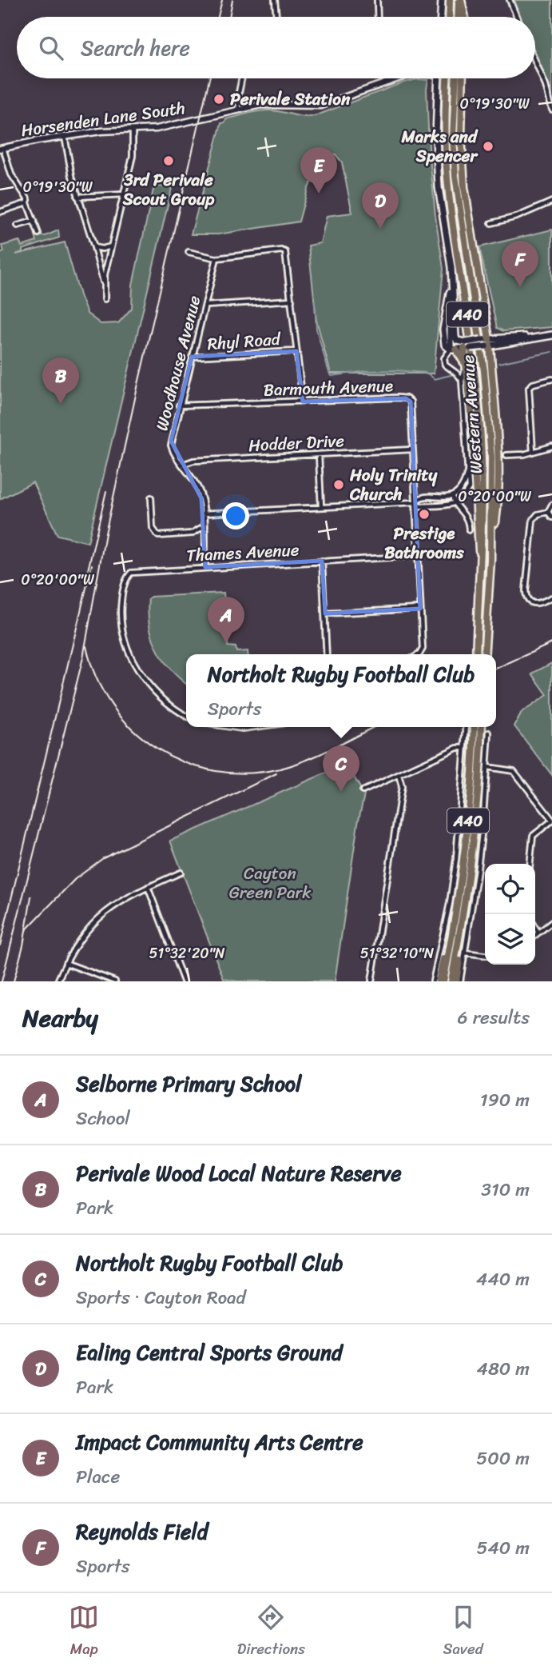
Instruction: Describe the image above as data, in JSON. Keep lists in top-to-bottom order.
{
  "streets": {
    "highway": ["A40", "Western Avenue"],
    "street": [
      "Horsenden Lane South",
      "Rhyl Road",
      "Woodhouse Avenue",
      "Barmouth Avenue",
      "Hodder Drive",
      "Thames Avenue"
    ]
  },
  "crossings": [
    ["A40", "Western Avenue"],
    ["Rhyl Road", "Woodhouse Avenue"],
    ["Woodhouse Avenue", "Barmouth Avenue"],
    ["Woodhouse Avenue", "Hodder Drive"],
    ["Woodhouse Avenue", "Thames Avenue"],
    ["Barmouth Avenue", "Hodder Drive"],
    ["Barmouth Avenue", "Thames Avenue"]
  ],
  "parks": ["Cayton Green Park"],
  "places": [
    "Perivale Station",
    "Marks and Spencer",
    "3rd Perivale Scout Group",
    "Holy Trinity Church",
    "Prestige Bathrooms"
  ],
  "page": {
    "search": "Search here",
    "pins": [
      "E",
      "D",
      "F",
      "B",
      "A",
      "C"
    ],
    "popup": ["Northolt Rugby Football Club", "Sports"],
    "heading": ["Nearby", "6 results"],
    "list": [
      {
        "mark": "A",
        "name": "Selborne Primary School",
        "note": "School",
        "value": "190 m"
      },
      {
        "mark": "B",
        "name": "Perivale Wood Local Nature Reserve",
        "note": "Park",
        "value": "310 m"
      },
      {
        "mark": "C",
        "name": "Northolt Rugby Football Club",
        "note": "Sports · Cayton Road",
        "value": "440 m"
      },
      {
        "mark": "D",
        "name": "Ealing Central Sports Ground",
        "note": "Park",
        "value": "480 m"
      },
      {
        "mark": "E",
        "name": "Impact Community Arts Centre",
        "note": "Place",
        "value": "500 m"
      },
      {
        "mark": "F",
        "name": "Reynolds Field",
        "note": "Sports",
        "value": "540 m"
      }
    ],
    "nav": ["Map", "Directions", "Saved"]
  },
  "coordinates": [
    "0°19'30\"W",
    "0°20'00\"W",
    "51°32'20\"N",
    "51°32'10\"N"
  ]
}
